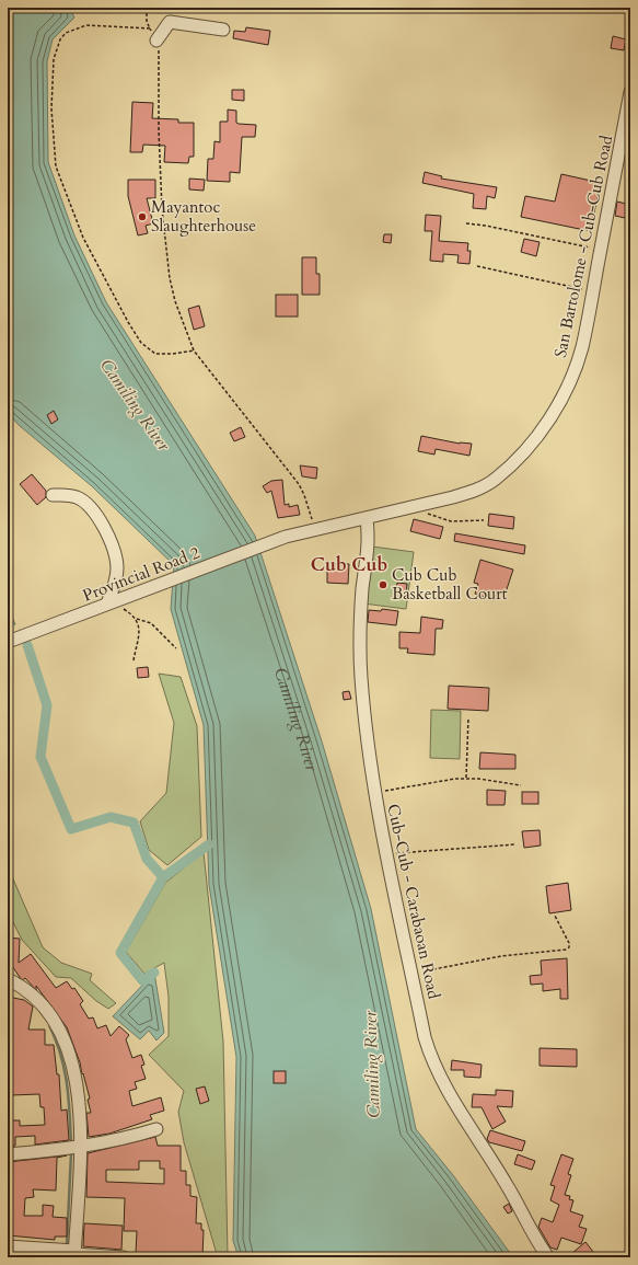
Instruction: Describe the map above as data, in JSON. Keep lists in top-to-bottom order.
{
  "streets": {
    "street": ["San Bartolome - Cub-Cub Road", "Provincial Road 2", "Cub-Cub - Carabaoan Road"]
  },
  "crossings": [
    ["San Bartolome - Cub-Cub Road", "Provincial Road 2"],
    ["San Bartolome - Cub-Cub Road", "Cub-Cub - Carabaoan Road"]
  ],
  "districts": ["Cub Cub"],
  "water": ["Camiling River"],
  "places": ["Mayantoc Slaughterhouse", "Cub Cub Basketball Court"]
}
